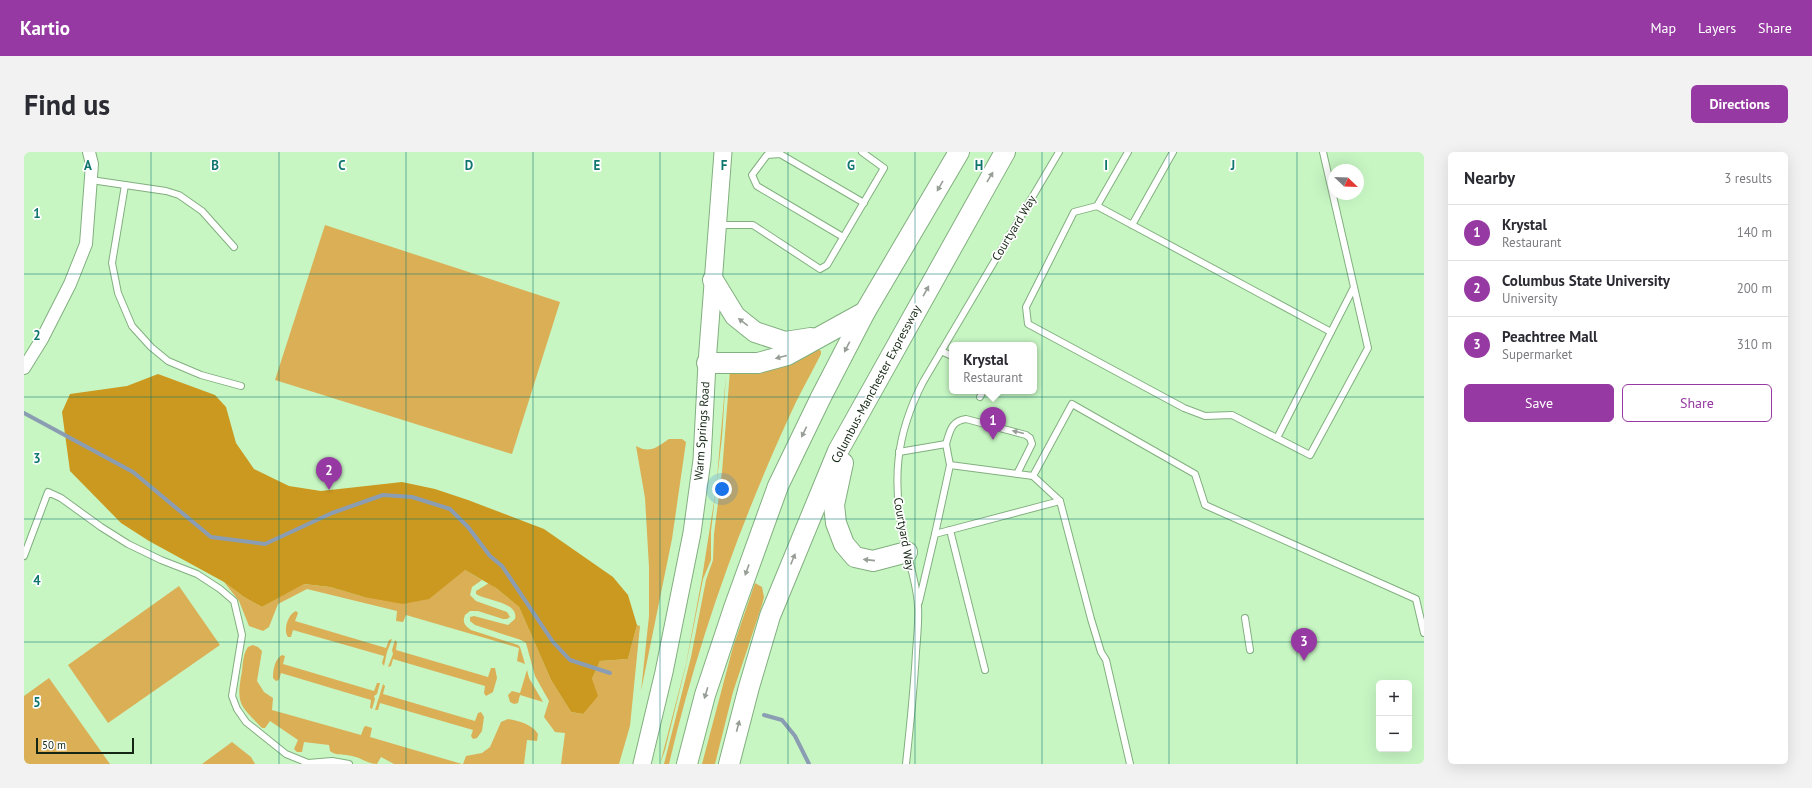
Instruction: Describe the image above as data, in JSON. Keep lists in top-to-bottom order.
{
  "streets": {
    "highway": ["Columbus-Manchester Expressway"],
    "main road": ["Warm Springs Road"],
    "lane": ["Courtyard Way"]
  },
  "scale_bar": "50 m",
  "north": "bottom right",
  "page": {
    "header": "Kartio",
    "nav": ["Map", "Layers", "Share"],
    "buttons": [
      "Directions",
      ["Save", "Share"]
    ],
    "title": "Find us",
    "heading": ["Nearby", "3 results"],
    "list": [
      {
        "mark": "1",
        "name": "Krystal",
        "note": "Restaurant",
        "value": "140 m"
      },
      {
        "mark": "2",
        "name": "Columbus State University",
        "note": "University",
        "value": "200 m"
      },
      {
        "mark": "3",
        "name": "Peachtree Mall",
        "note": "Supermarket",
        "value": "310 m"
      }
    ],
    "popup": ["Krystal", "Restaurant"],
    "pins": ["1", "2", "3"],
    "map_buttons": ["+", "−"],
    "scale": "50 m"
  },
  "grid": {
    "columns": [
      "A",
      "B",
      "C",
      "D",
      "E",
      "F",
      "G",
      "H",
      "I",
      "J"
    ],
    "rows": [
      "1",
      "2",
      "3",
      "4",
      "5"
    ]
  }
}
